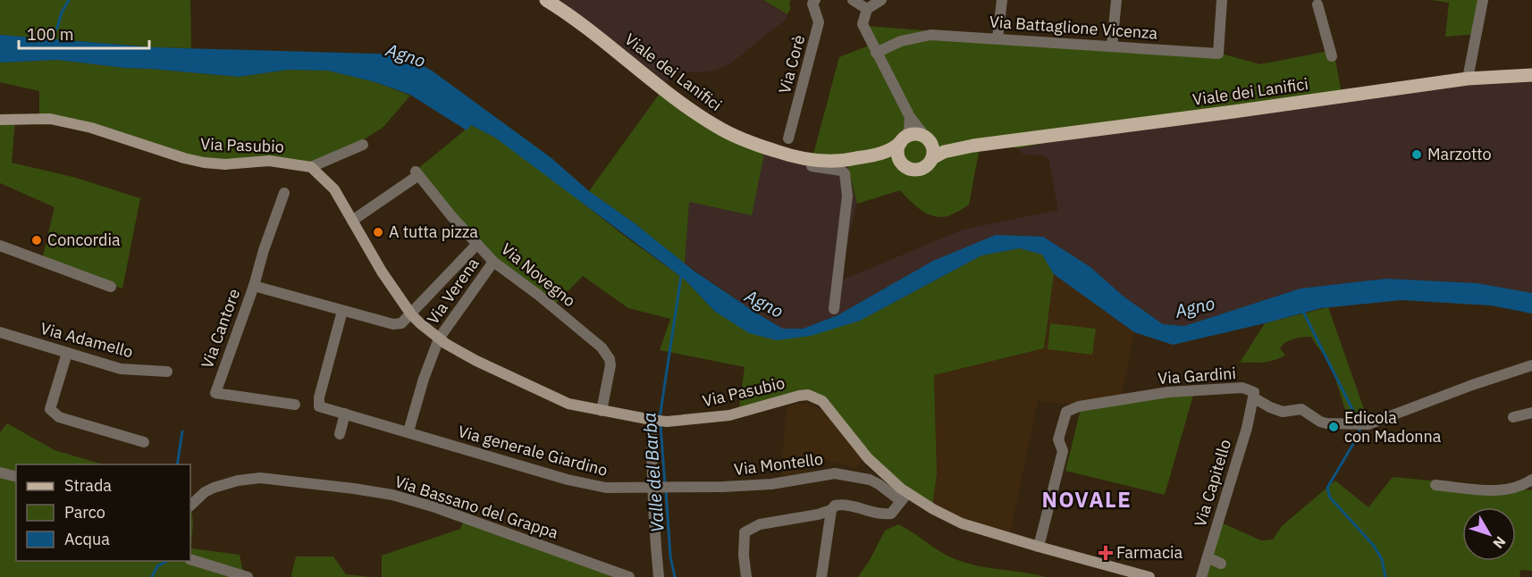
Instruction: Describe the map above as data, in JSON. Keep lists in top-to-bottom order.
{
  "streets": {
    "main road": ["Viale dei Lanifici", "Via Pasubio"],
    "street": [
      "Via Battaglione Vicenza",
      "Via Corè",
      "Via Novegno",
      "Via Verena",
      "Via Cantore",
      "Via Adamello",
      "Via Gardini",
      "Via generale Giardino",
      "Via Montello",
      "Via Capitello",
      "Via Bassano del Grappa"
    ]
  },
  "crossings": [
    ["Via Pasubio", "Via Novegno"],
    ["Via Pasubio", "Via Verena"],
    ["Via Pasubio", "Via Cantore"],
    ["Via Pasubio", "Via Gardini"],
    ["Via Pasubio", "Via Montello"],
    ["Via Novegno", "Via Verena"],
    ["Via Verena", "Via generale Giardino"],
    ["Via Gardini", "Via Capitello"],
    ["Via generale Giardino", "Via Montello"]
  ],
  "districts": ["NOVALE"],
  "water": ["Agno", "Valle del Barba"],
  "places": {
    "other": [
      "Marzotto",
      "A tutta pizza",
      "Concordia",
      "Edicola con Madonna"
    ],
    "health": ["Farmacia"]
  },
  "legend": ["Strada", "Parco", "Acqua"],
  "scale_bar": "100 m",
  "north": "bottom right"
}
